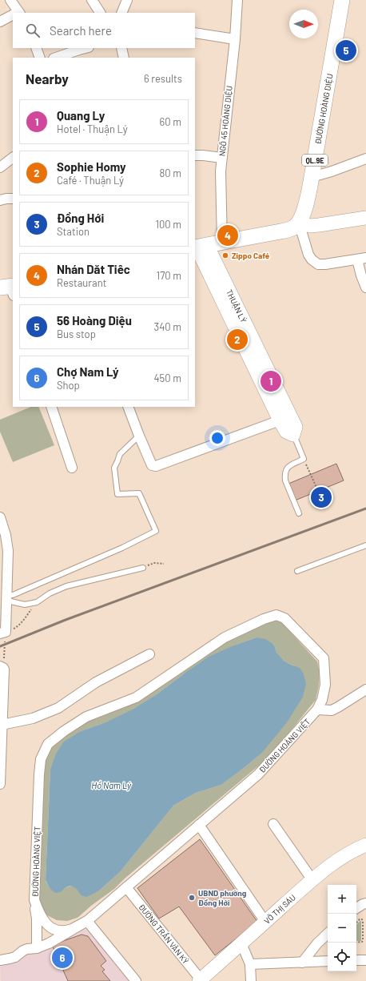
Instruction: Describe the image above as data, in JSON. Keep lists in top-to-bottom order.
{
  "streets": {
    "main road": ["ĐƯỜNG HOÀNG DIỆU", "QL.9E"],
    "street": [
      "NGÕ 45 HOÀNG DIỆU",
      "THUẬN LÝ",
      "ĐƯỜNG HOÀNG VIỆT",
      "VÕ THỊ SÁU",
      "ĐƯỜNG TRẦN VĂN KÝ"
    ]
  },
  "crossings": [
    ["ĐƯỜNG HOÀNG VIỆT", "ĐƯỜNG TRẦN VĂN KÝ"],
    ["VÕ THỊ SÁU", "ĐƯỜNG TRẦN VĂN KÝ"]
  ],
  "water": ["Hồ Nam Lý"],
  "places": ["Zippo Café", "UBND phường Đồng Hới"],
  "north": "right",
  "page": {
    "search": "Search here",
    "pins": [
      "5",
      "4",
      "2",
      "1",
      "3",
      "6"
    ],
    "heading": ["Nearby", "6 results"],
    "list": [
      {
        "mark": "1",
        "name": "Quang Ly",
        "note": "Hotel · Thuận Lý",
        "value": "60 m"
      },
      {
        "mark": "2",
        "name": "Sophie Homy",
        "note": "Café · Thuận Lý",
        "value": "80 m"
      },
      {
        "mark": "3",
        "name": "Đồng Hới",
        "note": "Station",
        "value": "100 m"
      },
      {
        "mark": "4",
        "name": "Nhán Dăt Tiêc",
        "note": "Restaurant",
        "value": "170 m"
      },
      {
        "mark": "5",
        "name": "56 Hoàng Diệu",
        "note": "Bus stop",
        "value": "340 m"
      },
      {
        "mark": "6",
        "name": "Chợ Nam Lý",
        "note": "Shop",
        "value": "450 m"
      }
    ],
    "map_buttons": ["+", "−"]
  }
}
